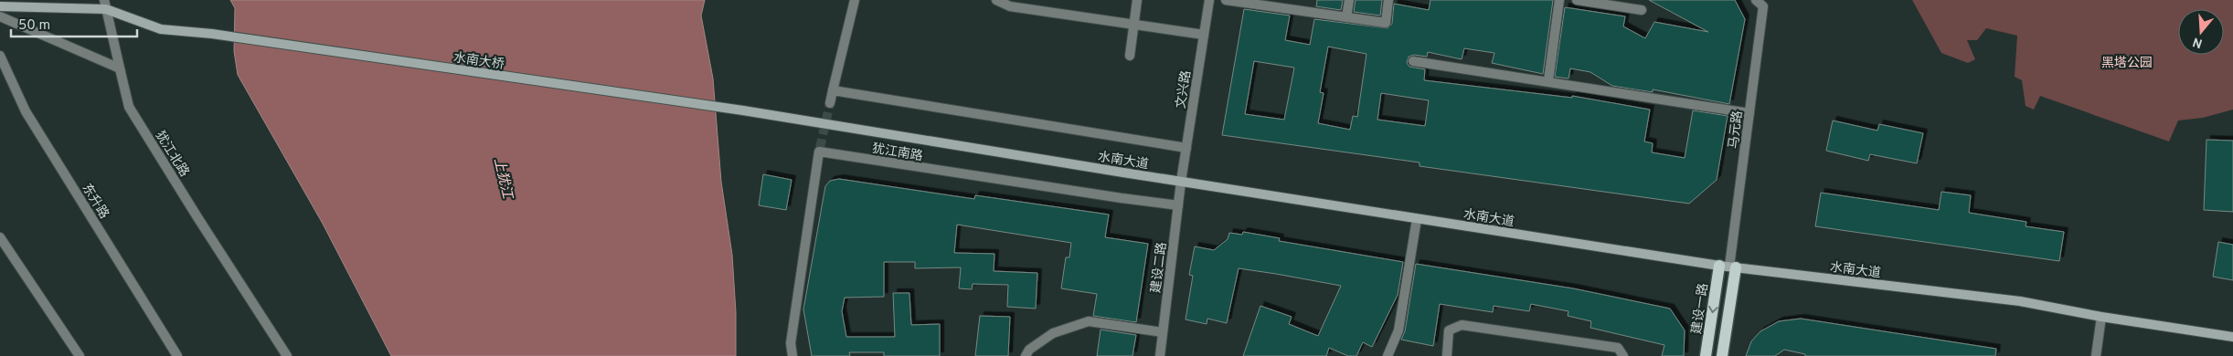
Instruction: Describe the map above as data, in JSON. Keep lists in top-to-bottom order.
{
  "streets": {
    "main road": ["水南大桥", "水南大道", "建设一路"],
    "street": [
      "文兴路",
      "马元路",
      "犹江南路",
      "犹江北路",
      "东升路",
      "建设二路"
    ]
  },
  "crossings": [
    ["水南大桥", "犹江北路"],
    ["水南大桥", "水南大道"],
    ["文兴路", "水南大道"],
    ["文兴路", "建设二路"],
    ["马元路", "水南大道"],
    ["马元路", "建设一路"],
    ["犹江南路", "建设二路"],
    ["水南大道", "建设二路"],
    ["水南大道", "建设一路"]
  ],
  "water": ["上犹江"],
  "parks": ["黑塔公园"],
  "scale_bar": "50 m",
  "north": "bottom"
}
